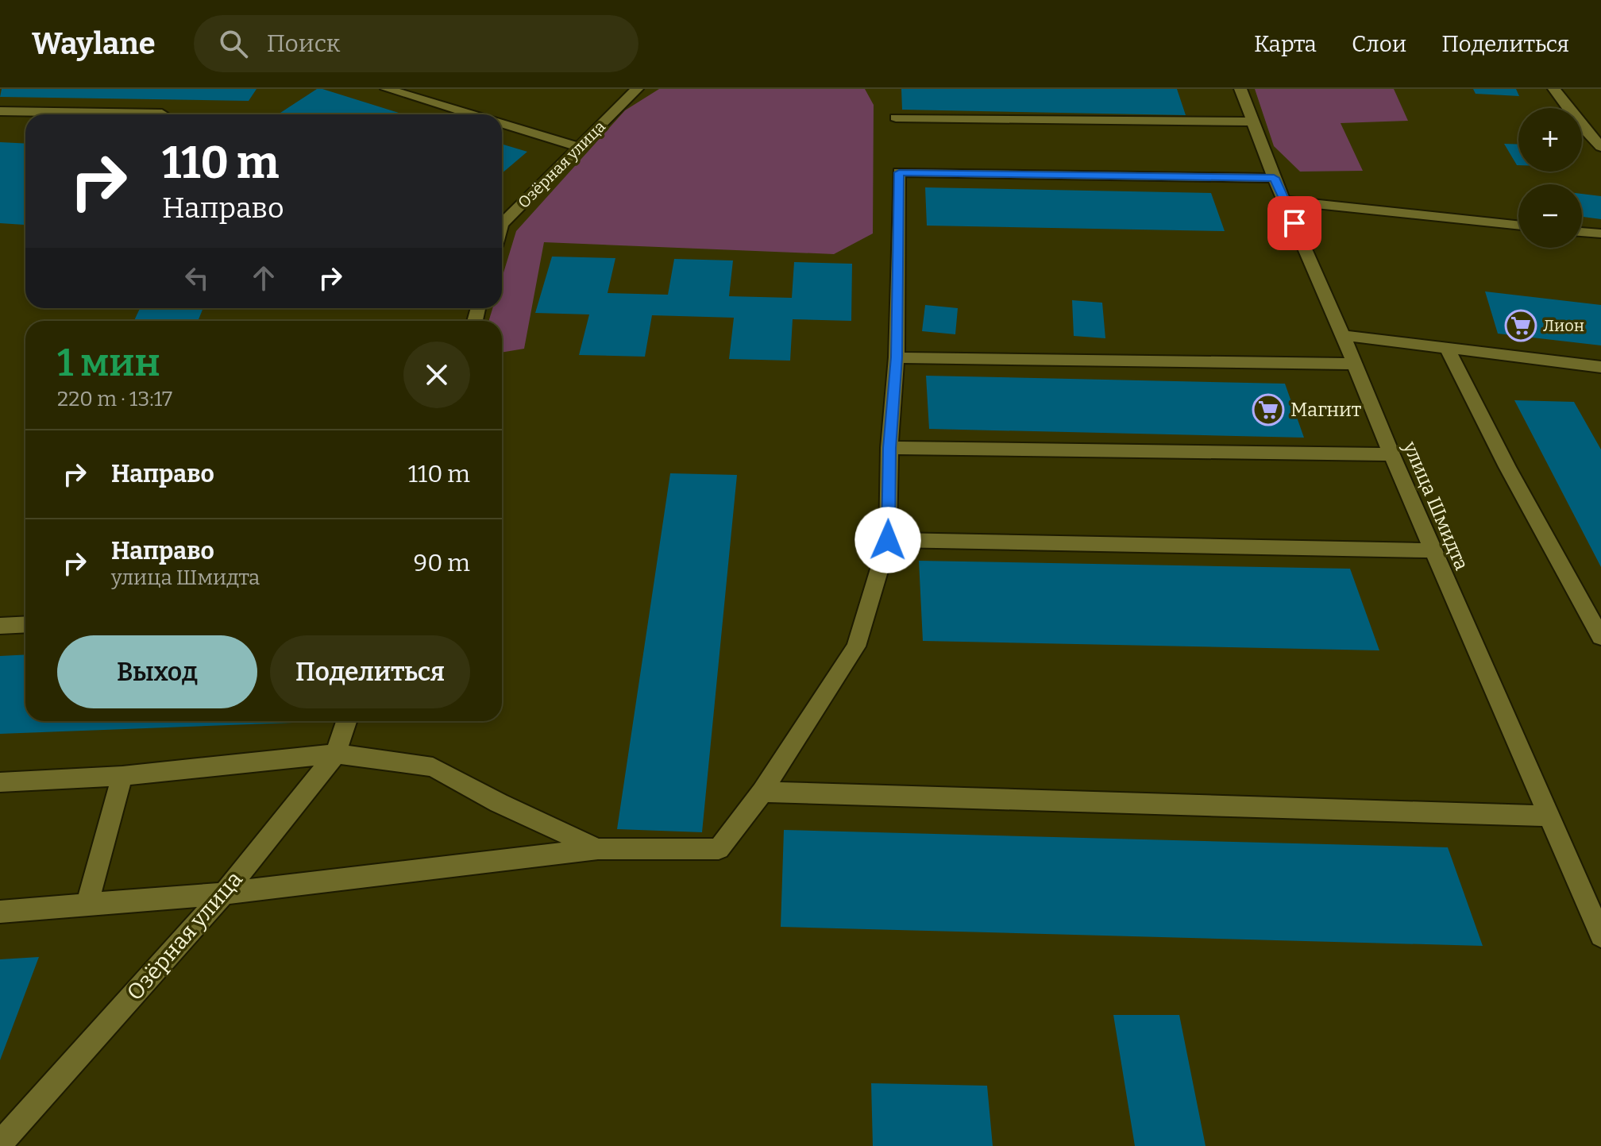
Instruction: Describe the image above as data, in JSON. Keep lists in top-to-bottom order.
{
  "streets": {
    "street": ["Озёрная улица", "улица Шмидта"]
  },
  "places": {
    "supermarket": ["Лион", "Магнит"]
  },
  "page": {
    "header": "Waylane",
    "search": "Поиск",
    "nav": ["Карта", "Слои", "Поделиться"],
    "map_buttons": ["+", "−"],
    "turn": ["110 m", "Направо"],
    "heading": ["1 мин", "220 m · 13:17"],
    "list": [
      {
        "name": "Направо",
        "value": "110 m"
      },
      {
        "name": "Направо",
        "note": "улица Шмидта",
        "value": "90 m"
      }
    ],
    "buttons": ["Выход", "Поделиться"]
  }
}
